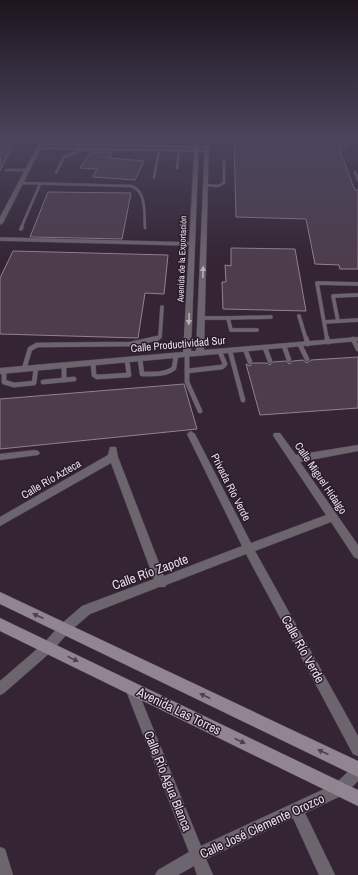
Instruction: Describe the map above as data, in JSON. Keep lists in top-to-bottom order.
{
  "streets": {
    "street": [
      "Avenida de la Exportación",
      "Calle Productividad Sur",
      "Calle Miguel Hidalgo",
      "Calle Río Azteca",
      "Privada Río Verde",
      "Calle Río Zapote",
      "Calle Río Verde",
      "Avenida Las Torres",
      "Calle Río Agua Blanca",
      "Calle José Clemente Orozco"
    ]
  },
  "crossings": [
    ["Avenida de la Exportación", "Calle Productividad Sur"],
    ["Calle Miguel Hidalgo", "Calle Río Zapote"],
    ["Calle Río Azteca", "Calle Río Zapote"],
    ["Privada Río Verde", "Calle Río Zapote"],
    ["Privada Río Verde", "Calle Río Verde"],
    ["Calle Río Zapote", "Calle Río Verde"],
    ["Calle Río Zapote", "Avenida Las Torres"],
    ["Avenida Las Torres", "Calle Río Agua Blanca"],
    ["Avenida Las Torres", "Calle José Clemente Orozco"],
    ["Calle Río Agua Blanca", "Calle José Clemente Orozco"]
  ]
}
